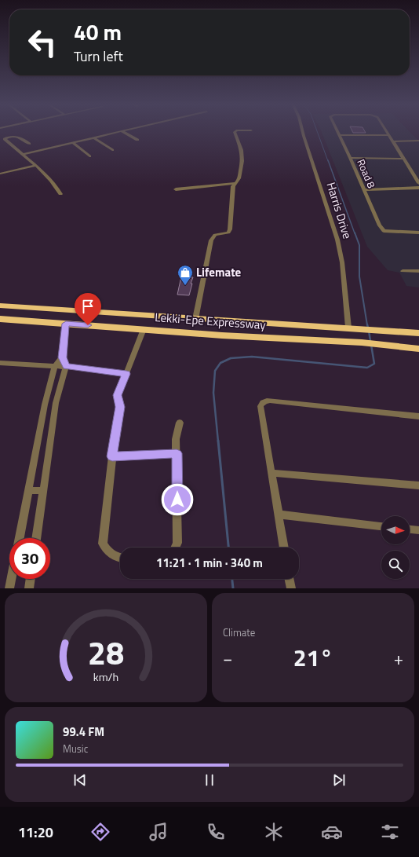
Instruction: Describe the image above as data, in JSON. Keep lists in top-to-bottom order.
{
  "streets": {
    "highway": ["Lekki-Epe Expressway"],
    "street": ["Road 8", "Harris Drive"]
  },
  "crossings": [
    ["Harris Drive", "Lekki-Epe Expressway"]
  ],
  "places": {
    "shop": ["Lifemate"]
  },
  "north": "right",
  "page": {
    "turn": ["40 m", "Turn left"],
    "limit": "30",
    "trip": "11:21 · 1 min · 340 m",
    "tile": "Climate",
    "heat": ["−", "21°", "+"],
    "song": ["99.4 FM", "Music"],
    "tabs": "11:20",
    "gauge": ["28", "km/h"]
  }
}
